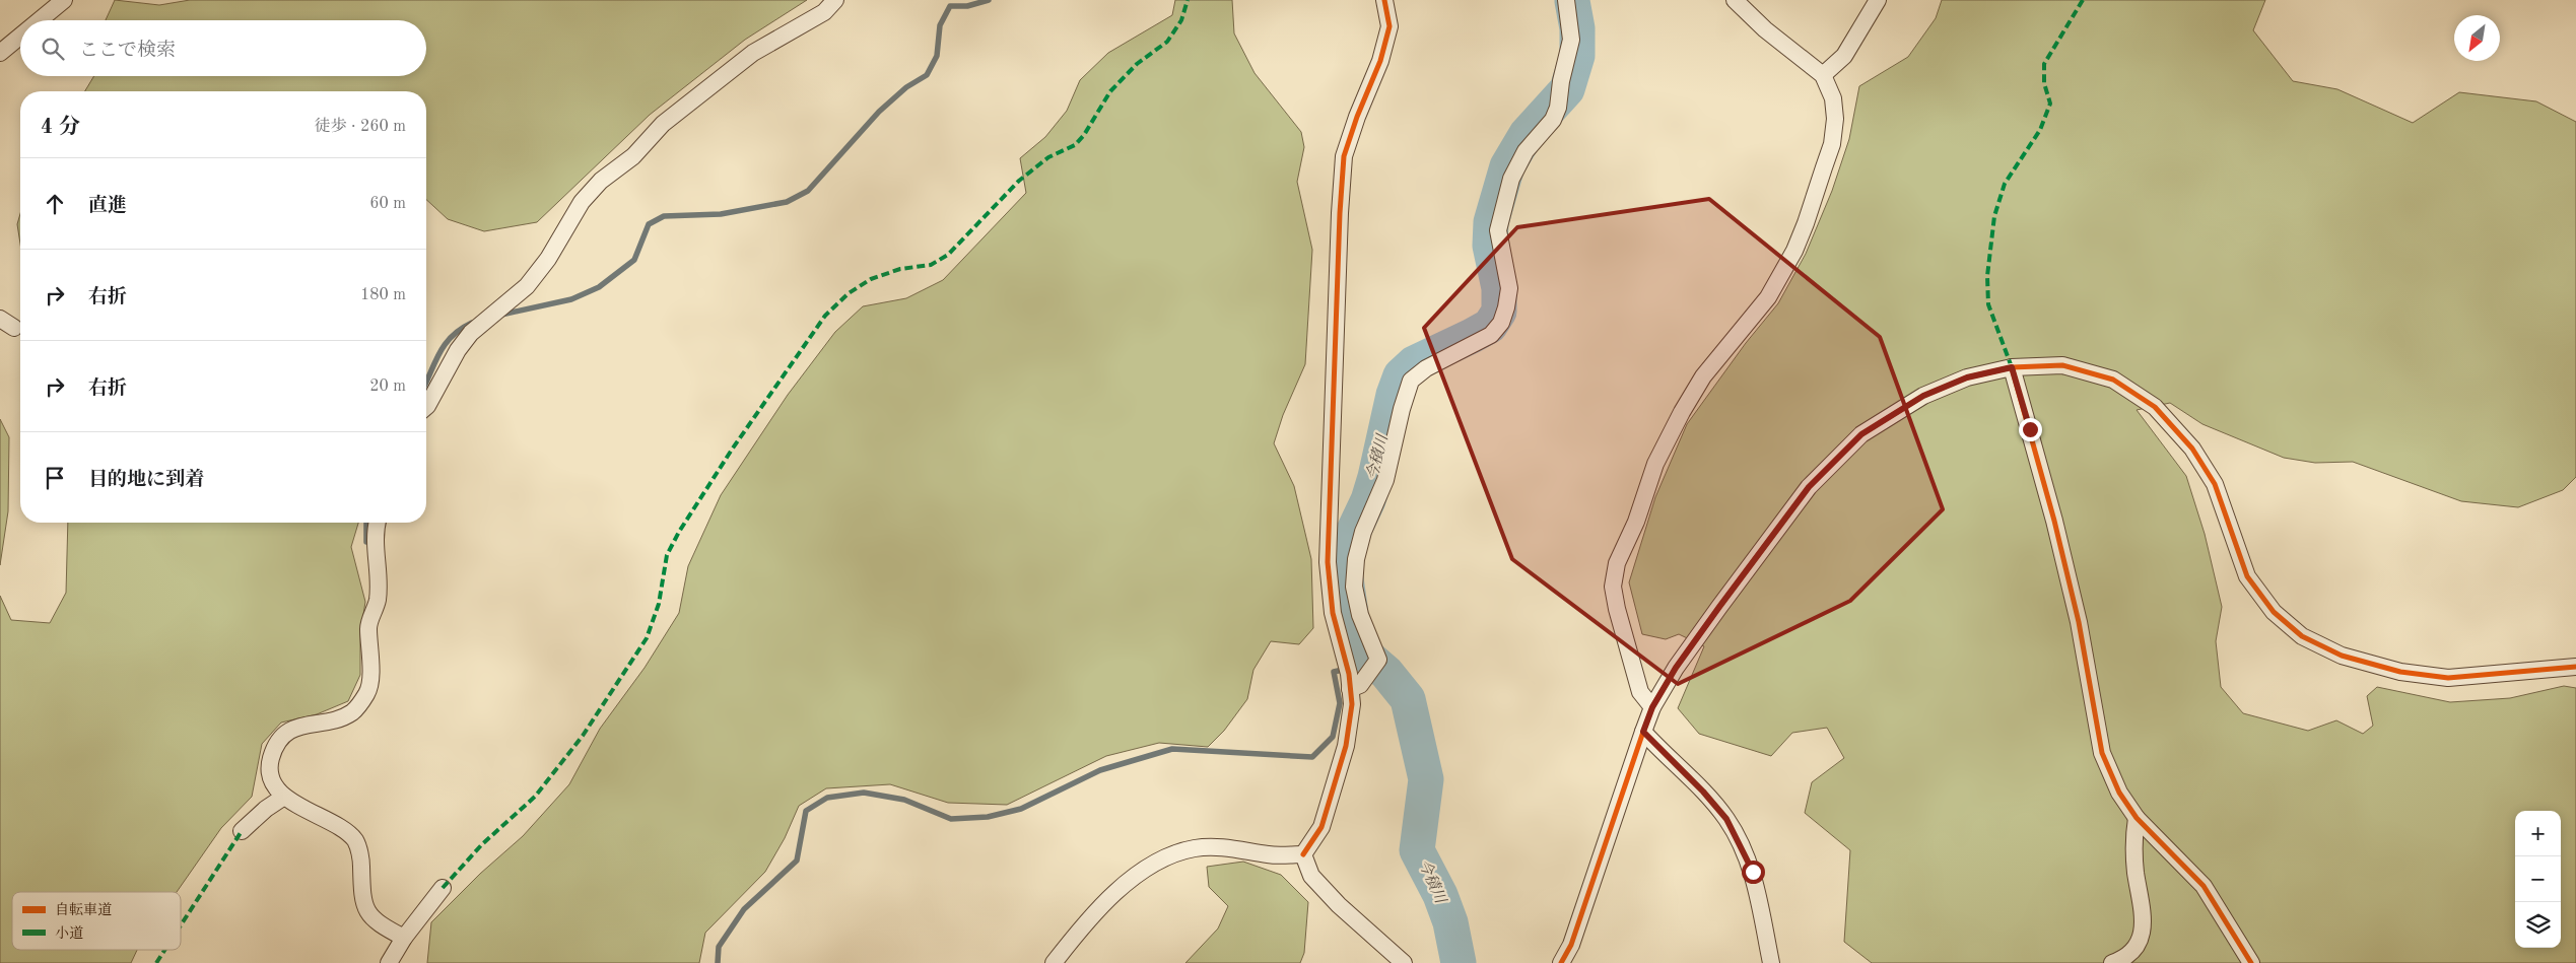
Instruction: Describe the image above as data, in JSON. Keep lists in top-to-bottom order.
{
  "water": ["今積川"],
  "legend": ["自転車道", "小道"],
  "north": "bottom left",
  "page": {
    "search": "ここで検索",
    "heading": ["4 分", "徒歩 · 260 m"],
    "list": [
      ["直進", "60 m"],
      ["右折", "180 m"],
      ["右折", "20 m"],
      "目的地に到着"
    ],
    "map_buttons": ["+", "−"]
  }
}
